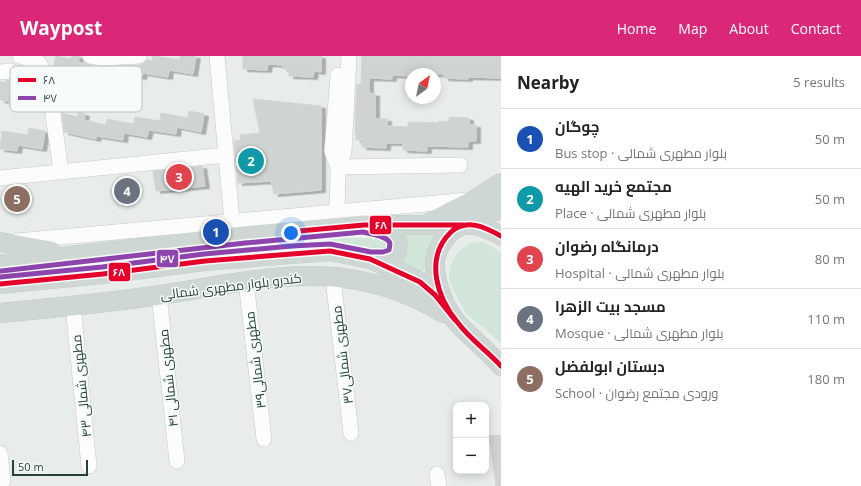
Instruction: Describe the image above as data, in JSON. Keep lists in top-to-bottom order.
{
  "streets": {
    "main road": ["کندرو بلوار مطهری شمالی"],
    "street": [
      "مطهرى شمالى۳۷",
      "مطهرى شمالى۳۹",
      "۴۱ مطهرى شمالى",
      "مطهرى شمالى ۴۳"
    ]
  },
  "crossings": [
    ["کندرو بلوار مطهری شمالی", "مطهرى شمالى۳۷"],
    ["کندرو بلوار مطهری شمالی", "مطهرى شمالى۳۹"],
    ["کندرو بلوار مطهری شمالی", "۴۱ مطهرى شمالى"],
    ["کندرو بلوار مطهری شمالی", "مطهرى شمالى ۴۳"]
  ],
  "lines": ["transit line ۶۸", "transit line ۴۷"],
  "legend": ["۶۸", "۴۷"],
  "scale_bar": "50 m",
  "north": "top right",
  "page": {
    "header": "Waypost",
    "nav": [
      "Home",
      "Map",
      "About",
      "Contact"
    ],
    "heading": ["Nearby", "5 results"],
    "list": [
      {
        "mark": "1",
        "name": "چوگان",
        "note": "Bus stop · بلوار مطهری شمالی",
        "value": "50 m"
      },
      {
        "mark": "2",
        "name": "مجتمع خرید الهیه",
        "note": "Place · بلوار مطهری شمالی",
        "value": "50 m"
      },
      {
        "mark": "3",
        "name": "درمانگاه رضوان",
        "note": "Hospital · بلوار مطهری شمالی",
        "value": "80 m"
      },
      {
        "mark": "4",
        "name": "مسجد بیت الزهرا",
        "note": "Mosque · بلوار مطهری شمالی",
        "value": "110 m"
      },
      {
        "mark": "5",
        "name": "دبستان ابولفضل",
        "note": "School · ورودی مجتمع رضوان",
        "value": "180 m"
      }
    ],
    "pins": [
      "2",
      "3",
      "4",
      "5",
      "1"
    ],
    "map_buttons": ["+", "−"],
    "scale": "50 m"
  }
}
